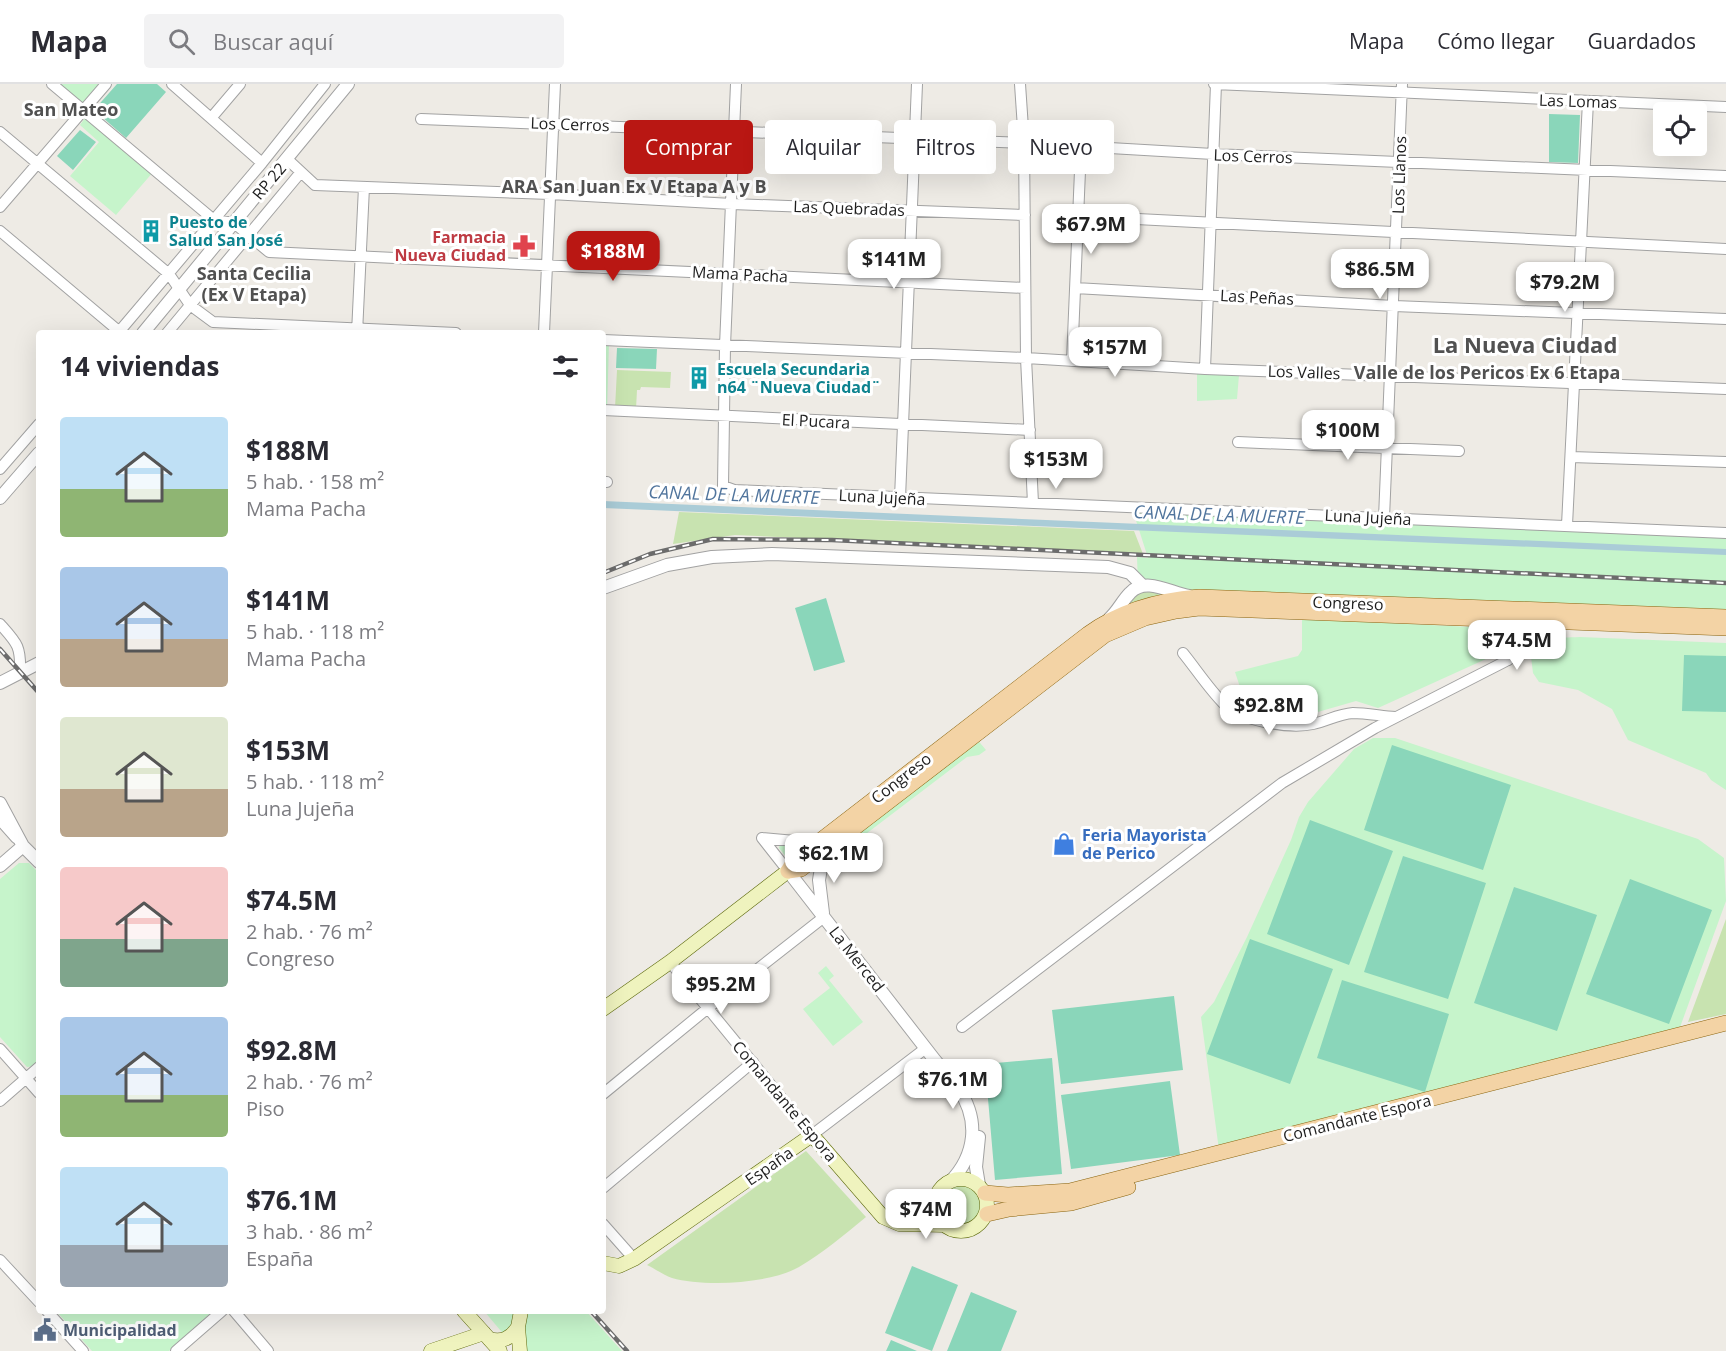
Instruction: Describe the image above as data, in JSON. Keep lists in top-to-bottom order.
{
  "streets": {
    "main road": ["Congreso", "Comandante Espora", "España"],
    "street": [
      "Las Lomas",
      "Los Cerros",
      "Los Llanos",
      "RP 22",
      "Las Quebradas",
      "Mama Pacha",
      "Las Peñas",
      "Los Valles",
      "El Pucara",
      "Luna Jujeña",
      "La Merced"
    ]
  },
  "crossings": [
    ["Las Lomas", "Los Llanos"],
    ["Los Cerros", "Los Llanos"],
    ["Los Llanos", "Las Peñas"],
    ["Los Llanos", "Los Valles"],
    ["Los Llanos", "Luna Jujeña"],
    ["RP 22", "Las Quebradas"],
    ["RP 22", "Mama Pacha"],
    ["El Pucara", "Luna Jujeña"],
    ["Congreso", "La Merced"],
    ["La Merced", "España"],
    ["Comandante Espora", "España"]
  ],
  "districts": [
    "San Mateo",
    "ARA San Juan Ex V Etapa A y B",
    "Santa Cecilia (Ex V Etapa)",
    "La Nueva Ciudad",
    "Valle de los Pericos Ex 6 Etapa"
  ],
  "water": ["CANAL DE LA MUERTE"],
  "places": {
    "building": ["Puesto de Salud San José", "Escuela Secundaria n64 ¨Nueva Ciudad¨"],
    "pharmacy": ["Farmacia Nueva Ciudad"],
    "shop": ["Feria Mayorista de Perico"],
    "public building": ["Municipalidad"]
  },
  "page": {
    "header": "Mapa",
    "search": "Buscar aquí",
    "nav": ["Mapa", "Cómo llegar", "Guardados"],
    "chip": [
      "Comprar",
      "Alquilar",
      "Filtros",
      "Nuevo"
    ],
    "price": [
      "$67.9M",
      "$188M",
      "$141M",
      "$86.5M",
      "$79.2M",
      "$157M",
      "$100M",
      "$153M",
      "$74.5M",
      "$92.8M",
      "$62.1M",
      "$95.2M",
      "$76.1M",
      "$74M"
    ],
    "heading": "14 viviendas",
    "list": [
      {
        "name": "$188M",
        "note": "5 hab. · 158 m² · Mama Pacha"
      },
      {
        "name": "$141M",
        "note": "5 hab. · 118 m² · Mama Pacha"
      },
      {
        "name": "$153M",
        "note": "5 hab. · 118 m² · Luna Jujeña"
      },
      {
        "name": "$74.5M",
        "note": "2 hab. · 76 m² · Congreso"
      },
      {
        "name": "$92.8M",
        "note": "2 hab. · 76 m² · Piso"
      },
      {
        "name": "$76.1M",
        "note": "3 hab. · 86 m² · España"
      }
    ]
  }
}
